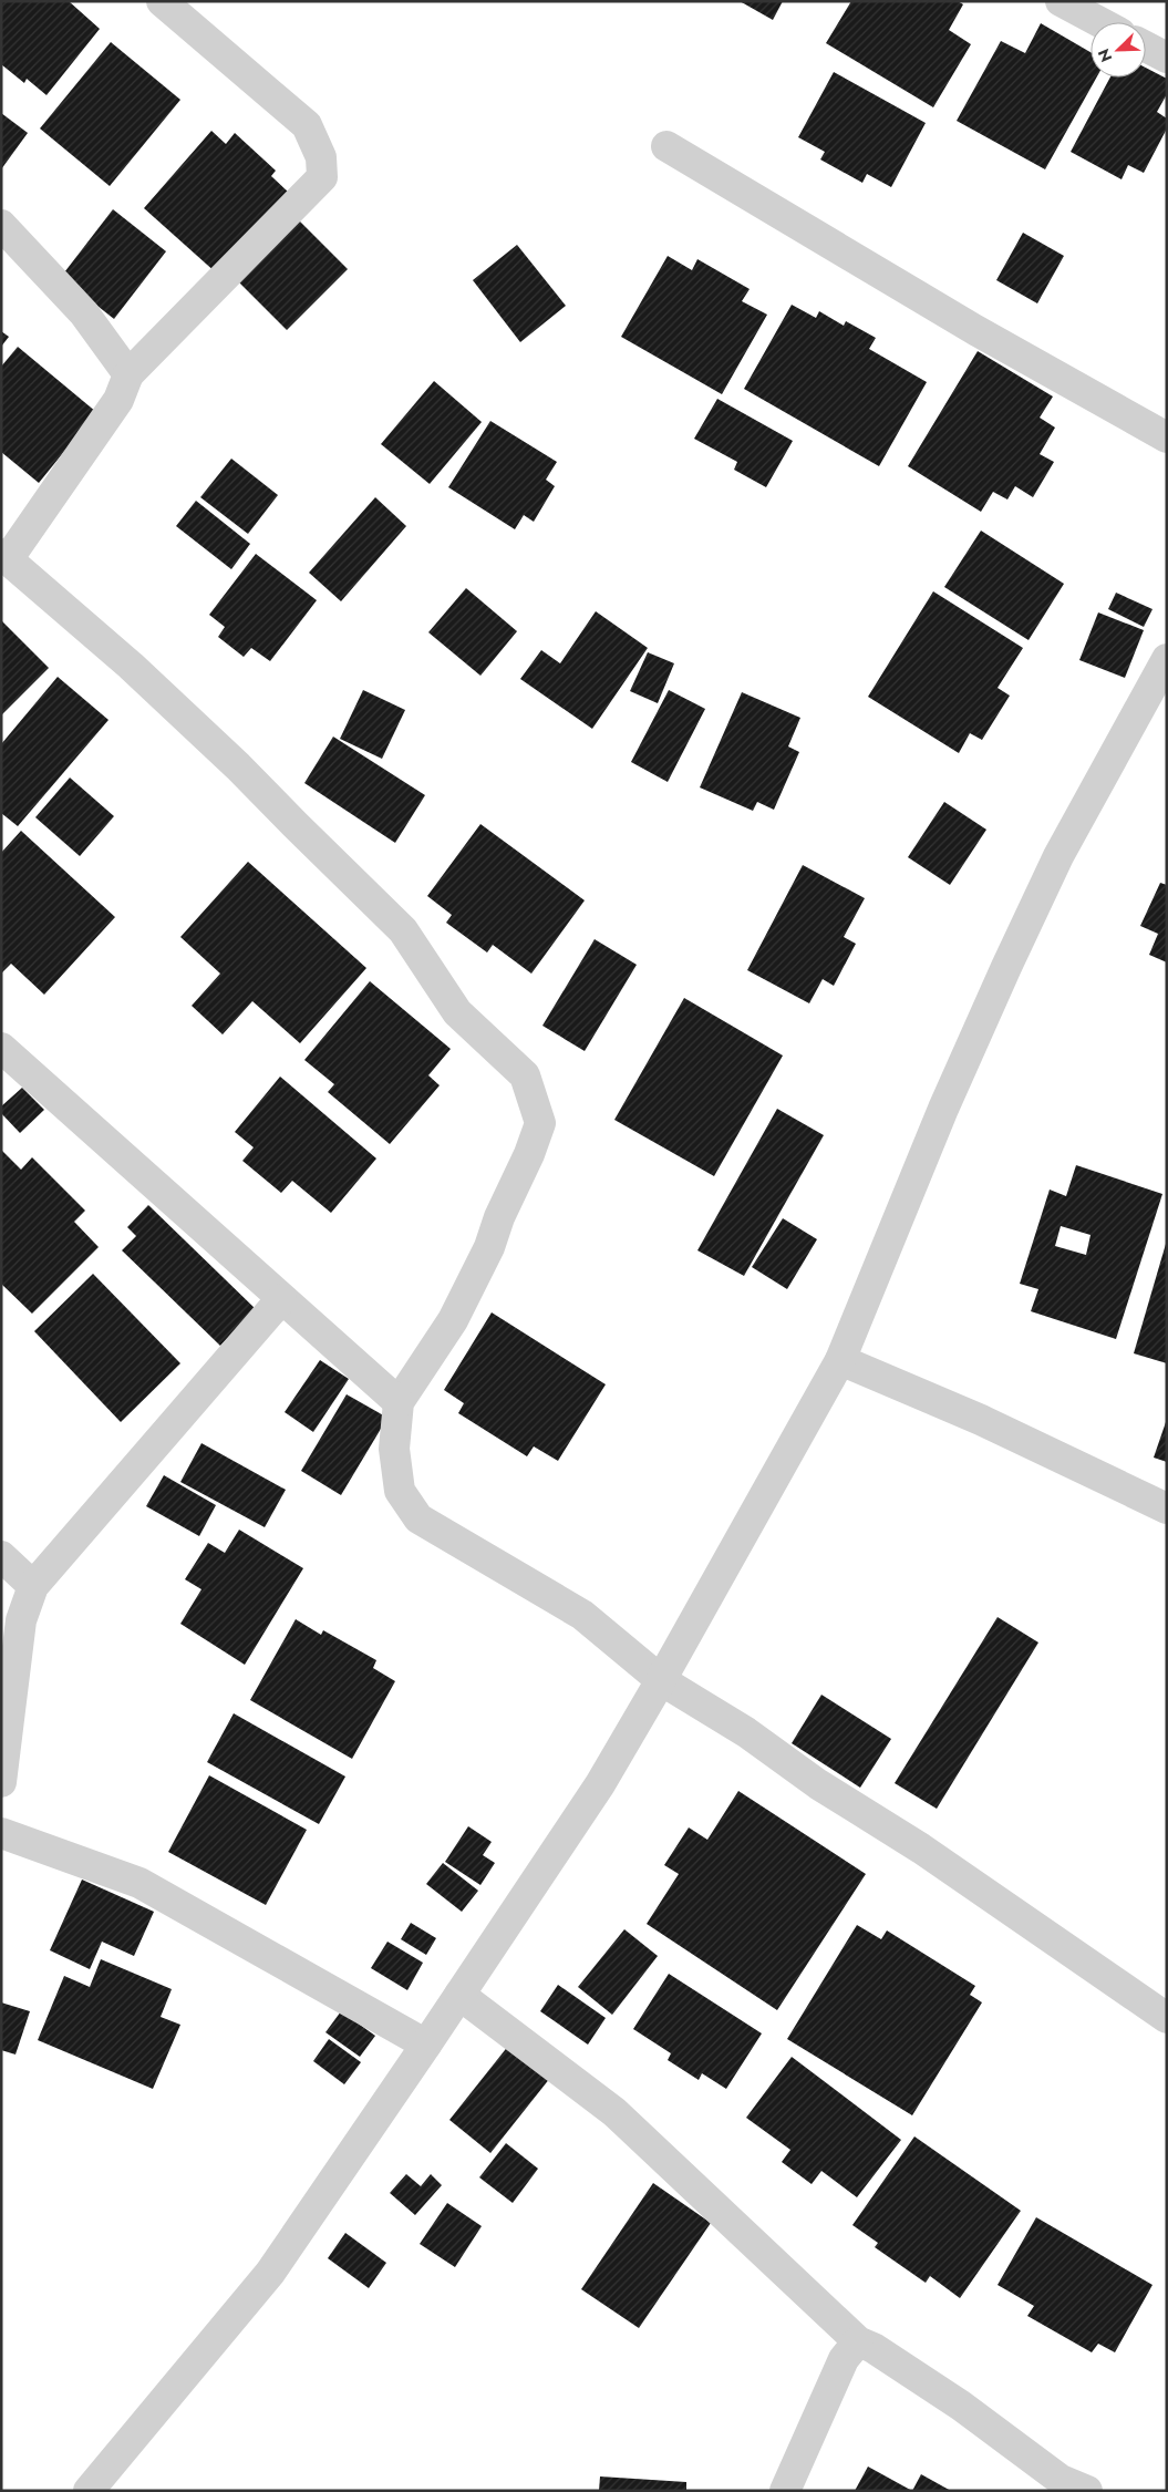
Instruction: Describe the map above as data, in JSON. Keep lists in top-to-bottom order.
{
  "north": "bottom left"
}
